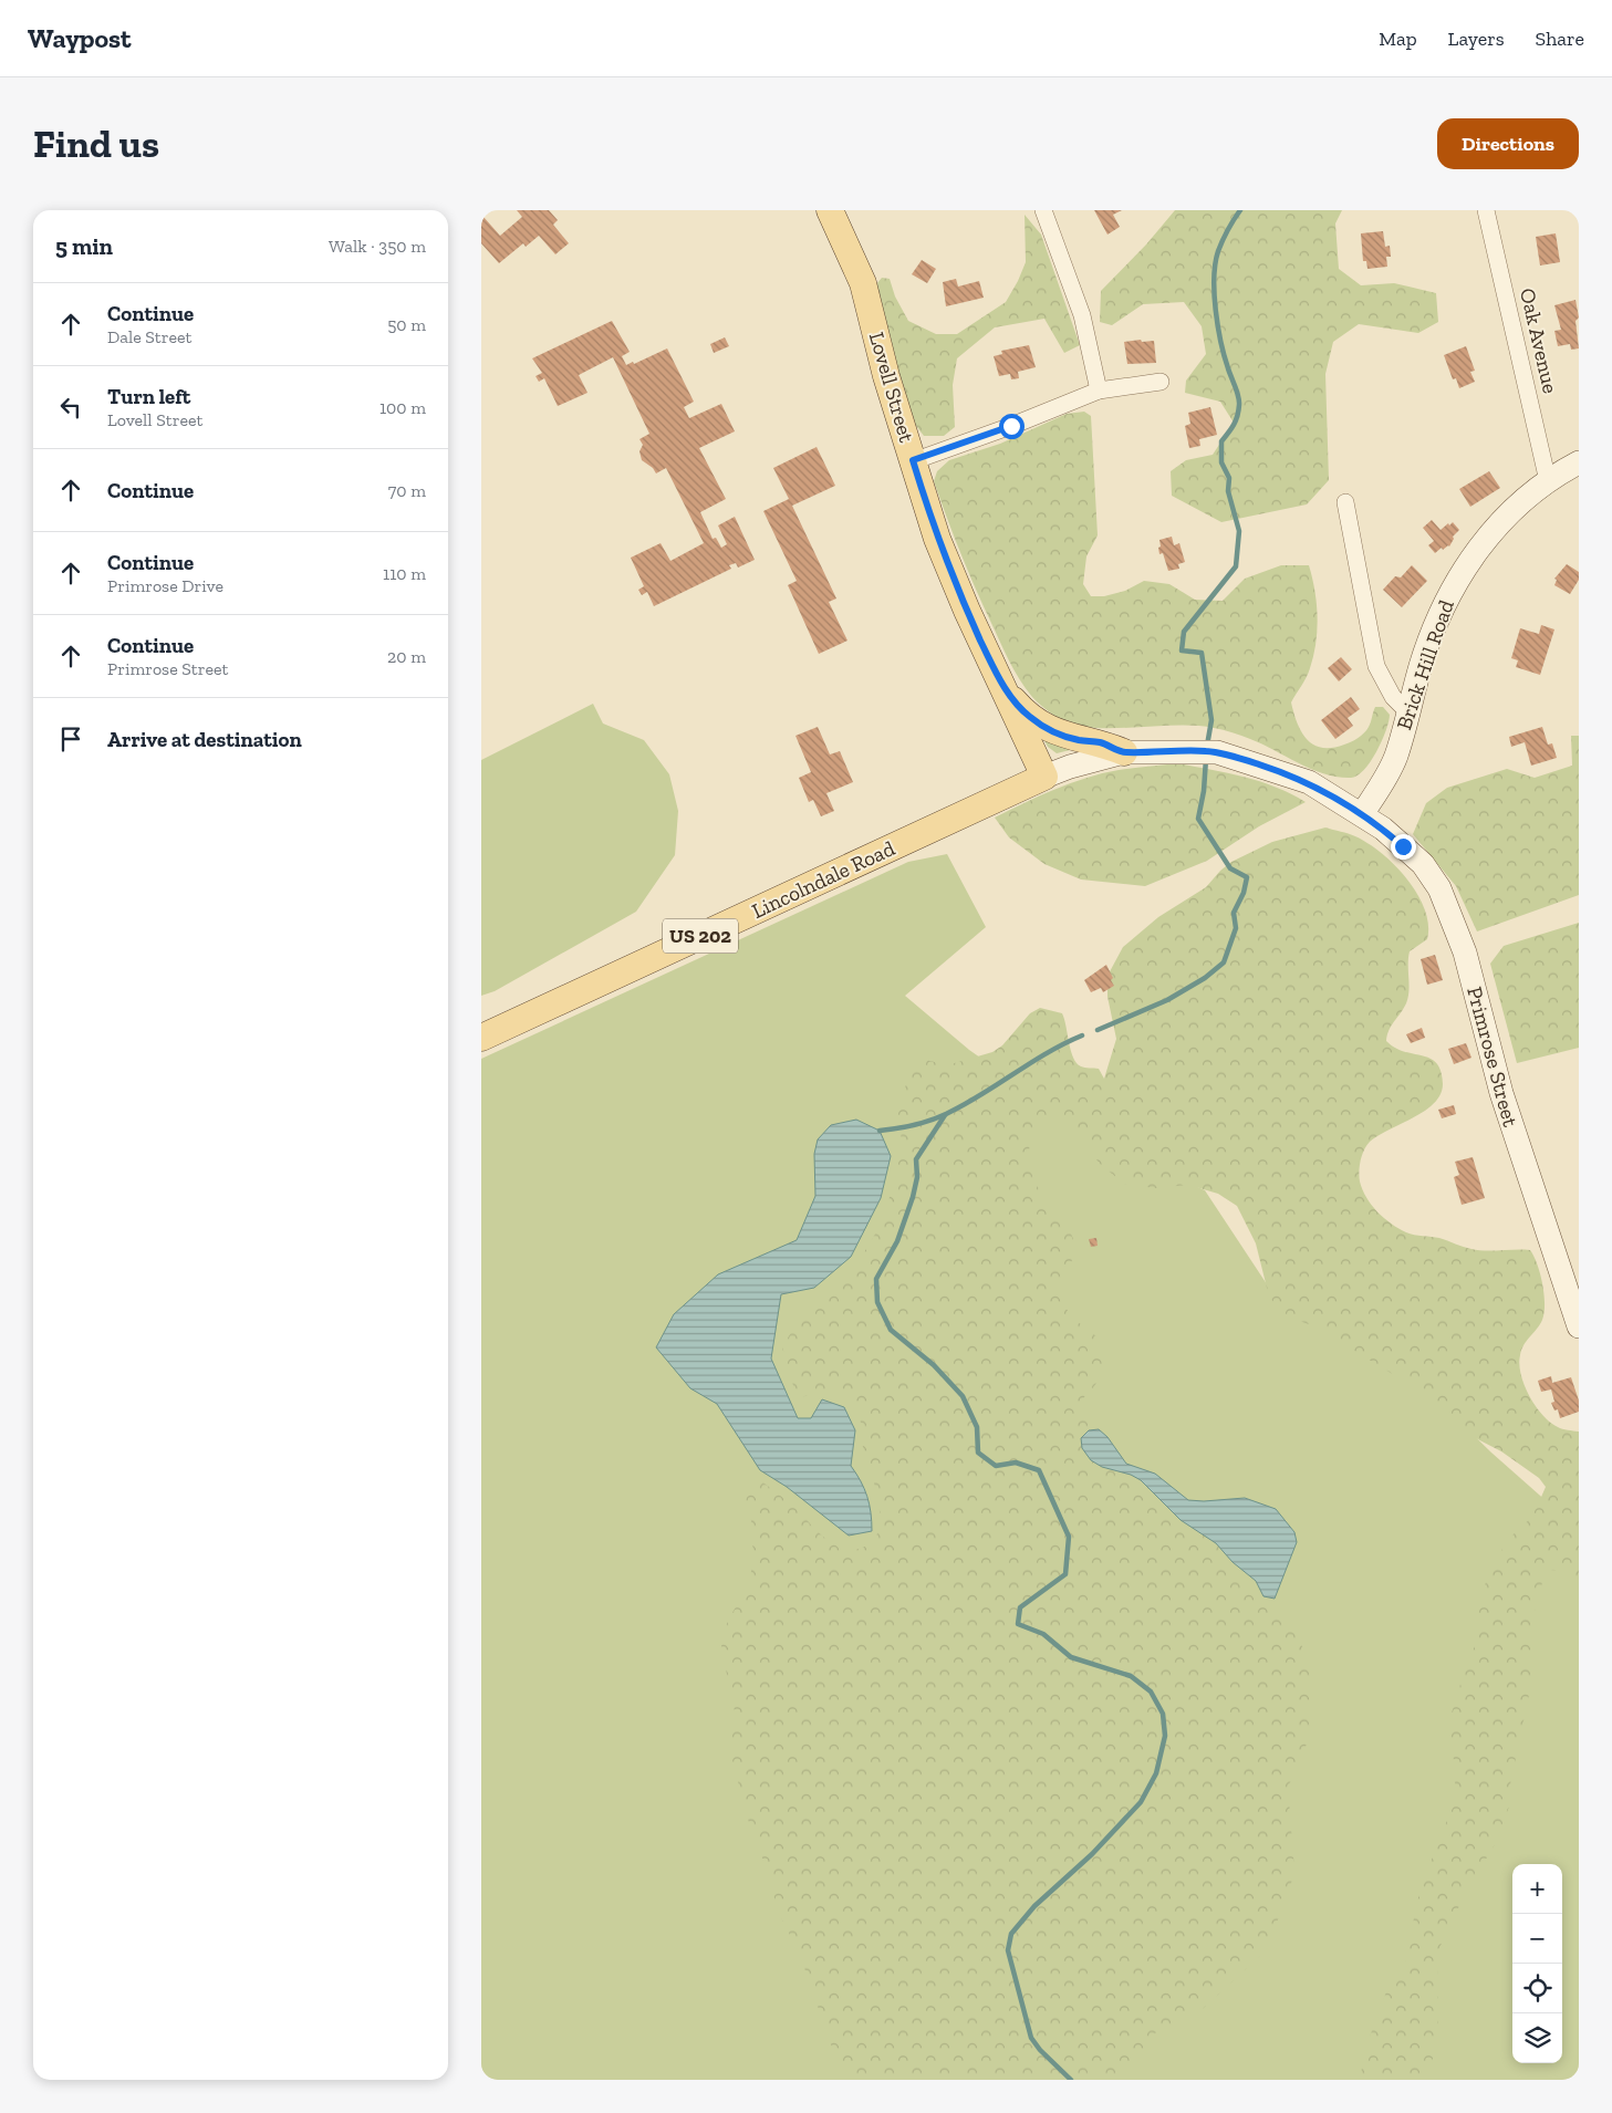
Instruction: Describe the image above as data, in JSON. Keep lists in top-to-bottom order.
{
  "streets": {
    "main road": [
      "Lovell Street",
      "Brick Hill Road",
      "Lincolndale Road",
      "US 202",
      "Primrose Street"
    ],
    "street": ["Oak Avenue"]
  },
  "crossings": [
    ["Oak Avenue", "Brick Hill Road"],
    ["Lovell Street", "Lincolndale Road"],
    ["Lovell Street", "Primrose Street"],
    ["Brick Hill Road", "Primrose Street"],
    ["Lincolndale Road", "Primrose Street"]
  ],
  "page": {
    "header": "Waypost",
    "nav": ["Map", "Layers", "Share"],
    "buttons": "Directions",
    "title": "Find us",
    "heading": ["5 min", "Walk · 350 m"],
    "list": [
      ["Continue", "Dale Street", "50 m"],
      ["Turn left", "Lovell Street", "100 m"],
      ["Continue", "70 m"],
      ["Continue", "Primrose Drive", "110 m"],
      ["Continue", "Primrose Street", "20 m"],
      "Arrive at destination"
    ],
    "map_buttons": ["+", "−"]
  }
}
